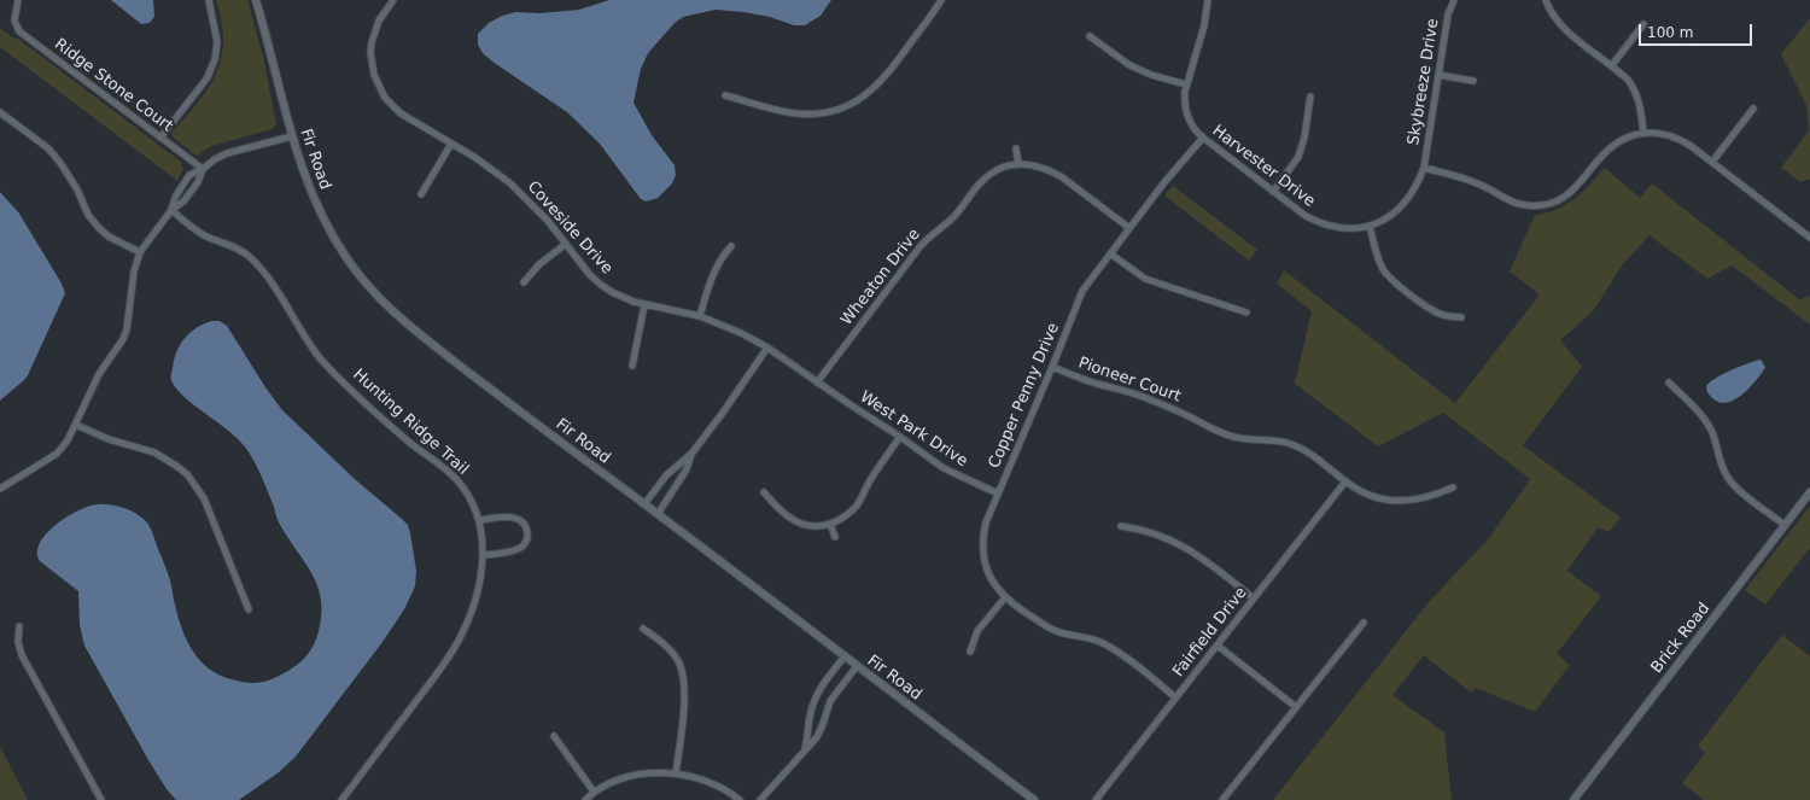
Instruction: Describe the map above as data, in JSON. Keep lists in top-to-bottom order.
{
  "streets": {
    "street": [
      "Skybreeze Drive",
      "Ridge Stone Court",
      "Fir Road",
      "Harvester Drive",
      "Coveside Drive",
      "Wheaton Drive",
      "Pioneer Court",
      "Copper Penny Drive",
      "Hunting Ridge Trail",
      "West Park Drive",
      "Fairfield Drive",
      "Brick Road"
    ]
  },
  "crossings": [
    ["Skybreeze Drive", "Harvester Drive"],
    ["Harvester Drive", "Copper Penny Drive"],
    ["Coveside Drive", "Wheaton Drive"],
    ["Coveside Drive", "West Park Drive"],
    ["Wheaton Drive", "West Park Drive"],
    ["Pioneer Court", "Copper Penny Drive"],
    ["Pioneer Court", "Fairfield Drive"],
    ["Copper Penny Drive", "West Park Drive"]
  ],
  "scale_bar": "100 m"
}
